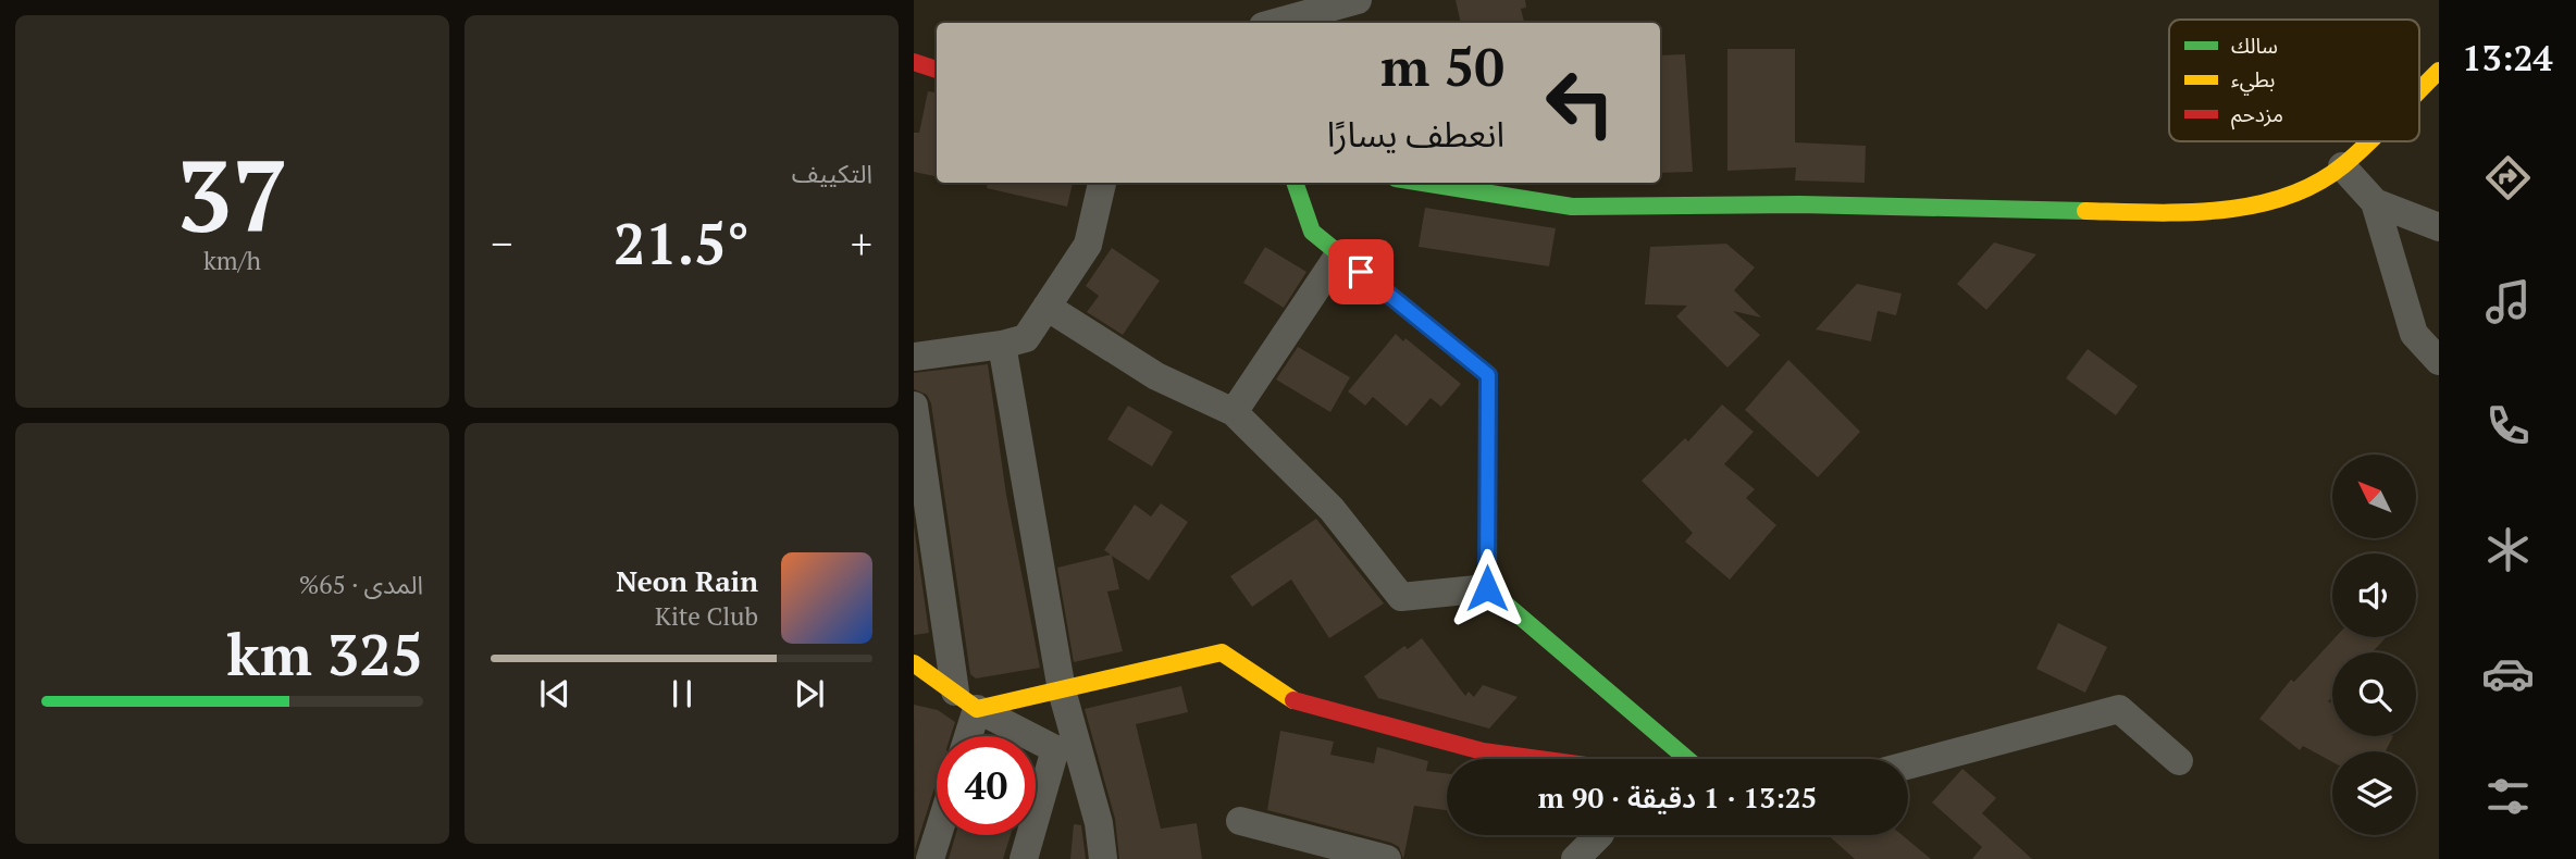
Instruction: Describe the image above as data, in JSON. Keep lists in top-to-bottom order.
{
  "legend": ["سالك", "بطيء", "مزدحم"],
  "north": "top left",
  "page": {
    "tabs": "13:24",
    "tile": [
      "التكييف",
      ["37", "km/h"],
      ["المدى · 65%", "325 km"]
    ],
    "turn": ["50 m", "انعطف يسارًا"],
    "heat": ["−", "21.5°", "+"],
    "song": ["Neon Rain", "Kite Club"],
    "limit": "40",
    "trip": "13:25 · 1 دقيقة · 90 m"
  }
}
